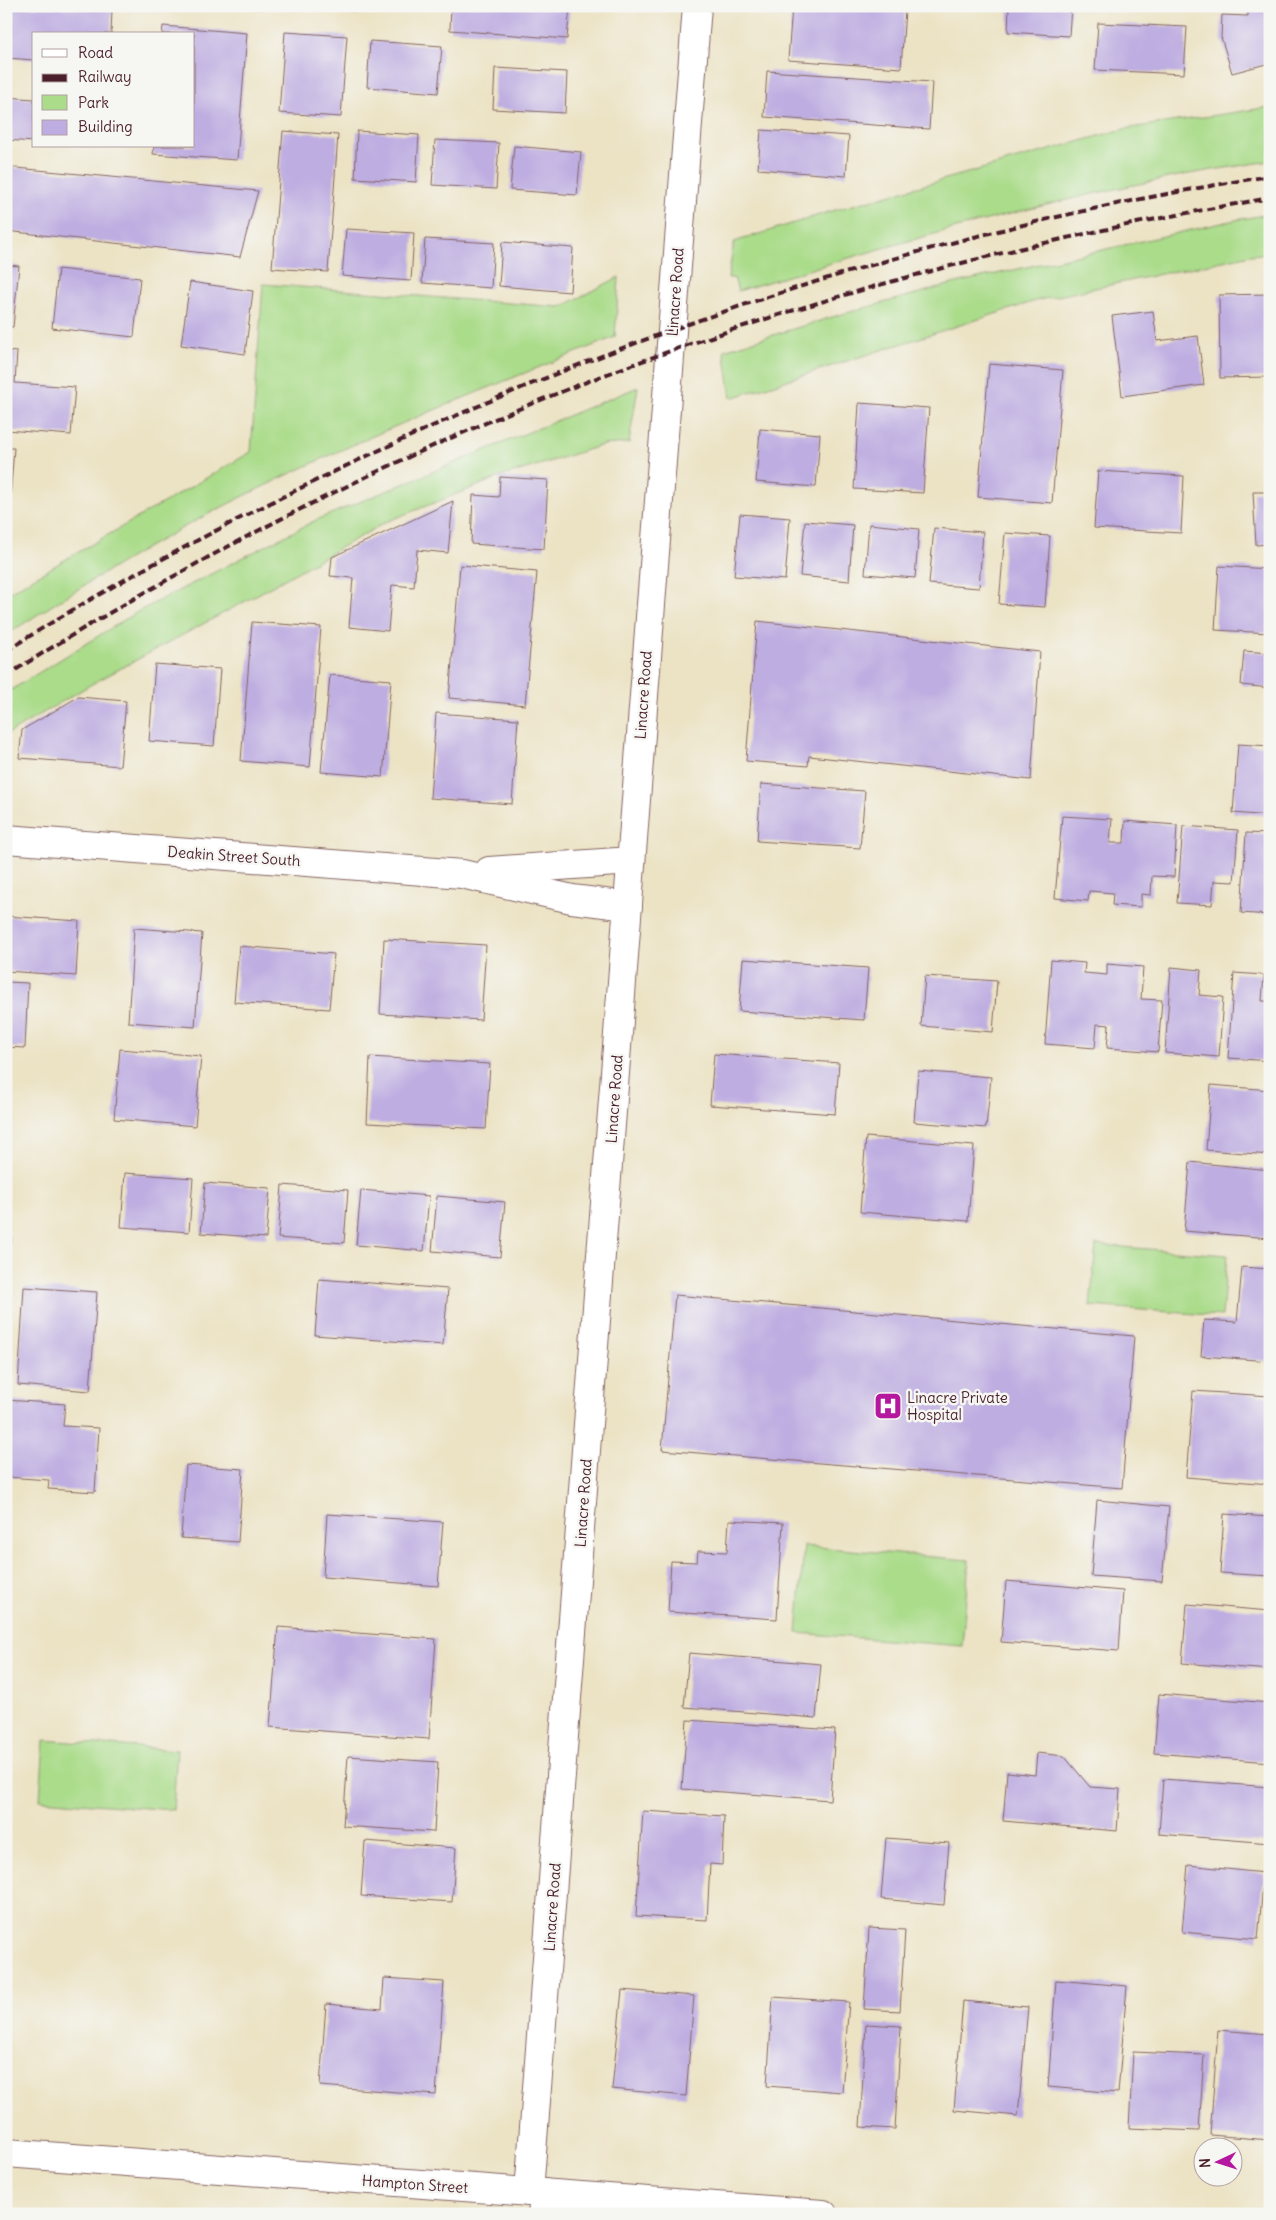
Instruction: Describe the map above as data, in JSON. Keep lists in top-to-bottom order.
{
  "streets": {
    "street": ["Linacre Road", "Deakin Street South", "Hampton Street"]
  },
  "crossings": [
    ["Linacre Road", "Deakin Street South"],
    ["Linacre Road", "Hampton Street"]
  ],
  "places": {
    "hospital": ["Linacre Private Hospital"]
  },
  "legend": [
    "Road",
    "Railway",
    "Park",
    "Building"
  ],
  "north": "left"
}
